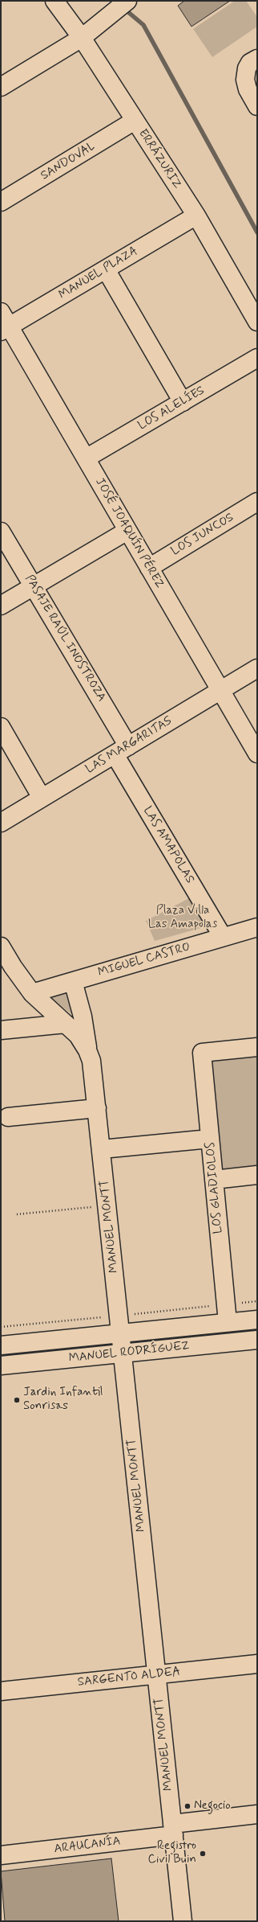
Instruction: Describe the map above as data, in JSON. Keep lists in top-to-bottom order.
{
  "streets": {
    "street": [
      "ERRÁZURIZ",
      "SANDOVAL",
      "MANUEL PLAZA",
      "LOS ALELÍES",
      "JOSÉ JOAQUÍN PÉREZ",
      "LOS JUNCOS",
      "PASAJE RAÚL INOSTROZA",
      "LAS MARGARITAS",
      "LAS AMAPOLAS",
      "MIGUEL CASTRO",
      "LOS GLADIOLOS",
      "MANUEL MONTT",
      "MANUEL RODRÍGUEZ",
      "SARGENTO ALDEA",
      "ARAUCANÍA"
    ]
  },
  "crossings": [
    ["ERRÁZURIZ", "SANDOVAL"],
    ["ERRÁZURIZ", "MANUEL PLAZA"],
    ["MANUEL PLAZA", "JOSÉ JOAQUÍN PÉREZ"],
    ["LOS ALELÍES", "JOSÉ JOAQUÍN PÉREZ"],
    ["JOSÉ JOAQUÍN PÉREZ", "LOS JUNCOS"],
    ["JOSÉ JOAQUÍN PÉREZ", "LAS MARGARITAS"],
    ["PASAJE RAÚL INOSTROZA", "LAS MARGARITAS"],
    ["PASAJE RAÚL INOSTROZA", "LAS AMAPOLAS"],
    ["LAS MARGARITAS", "LAS AMAPOLAS"],
    ["LAS AMAPOLAS", "MIGUEL CASTRO"],
    ["MIGUEL CASTRO", "MANUEL MONTT"],
    ["LOS GLADIOLOS", "MANUEL RODRÍGUEZ"],
    ["MANUEL MONTT", "MANUEL RODRÍGUEZ"],
    ["MANUEL MONTT", "SARGENTO ALDEA"],
    ["MANUEL MONTT", "ARAUCANÍA"]
  ],
  "parks": ["Plaza Villa Las Amapolas"],
  "places": ["Jardin Infantil Sonrisas", "Negocio", "Registro Civil Buin"]
}
